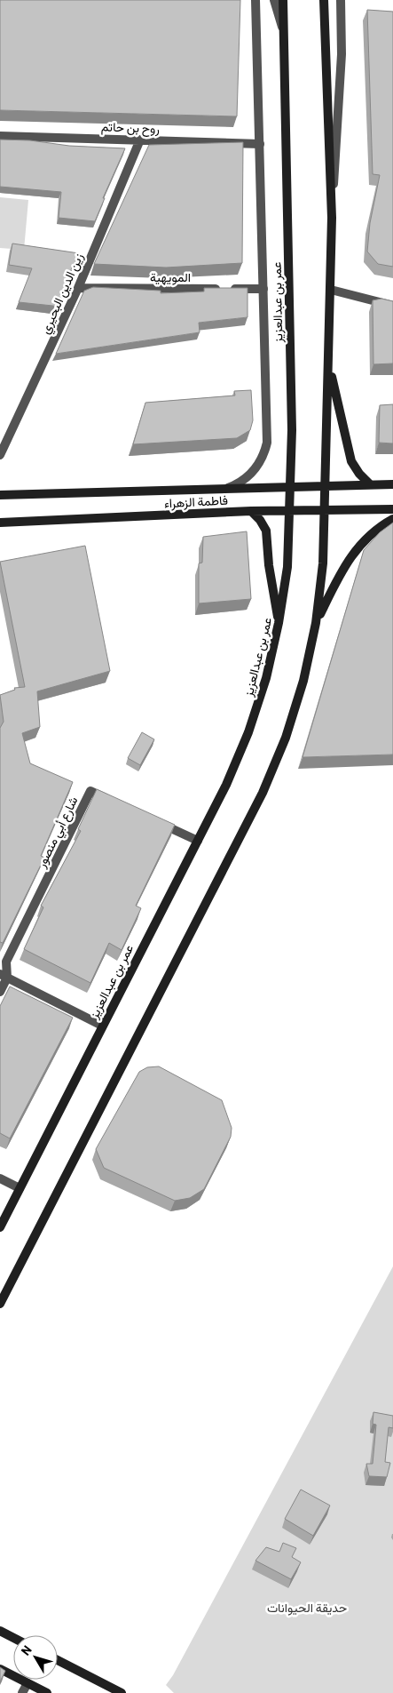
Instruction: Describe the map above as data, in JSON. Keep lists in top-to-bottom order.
{
  "streets": {
    "main road": ["عمر بن عبدالعزيز", "فاطمة الزهراء"],
    "street": [
      "روح بن حاتم",
      "المويهية",
      "زين الدين البحيري",
      "شارع أبي منصور"
    ]
  },
  "crossings": [
    ["روح بن حاتم", "زين الدين البحيري"],
    ["روح بن حاتم", "عمر بن عبدالعزيز"],
    ["المويهية", "زين الدين البحيري"],
    ["المويهية", "عمر بن عبدالعزيز"],
    ["عمر بن عبدالعزيز", "فاطمة الزهراء"]
  ],
  "parks": ["حديقة الحيوانات"],
  "north": "top left"
}
